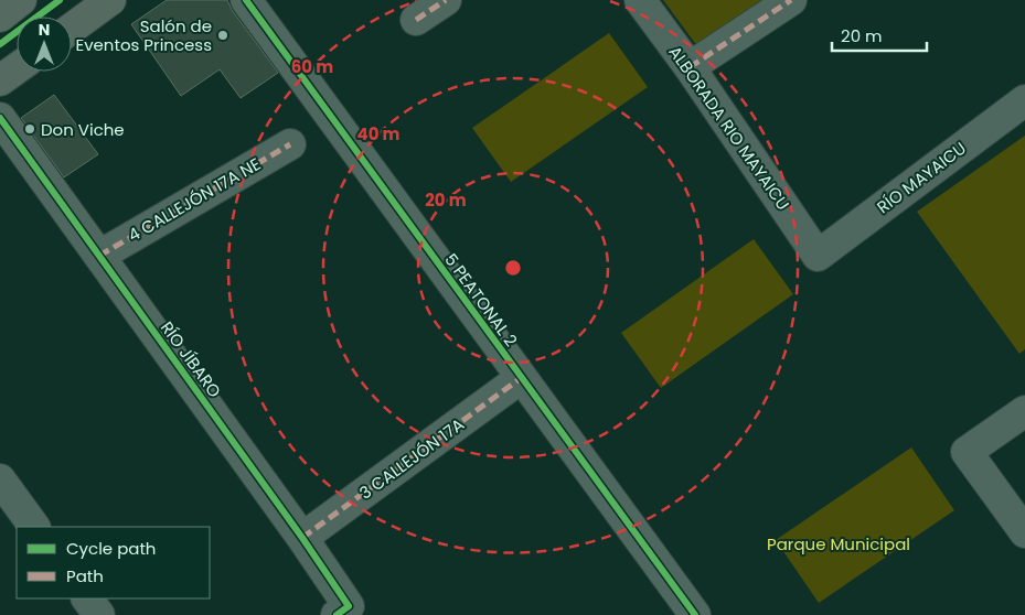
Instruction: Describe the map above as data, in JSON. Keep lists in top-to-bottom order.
{
  "streets": {
    "street": [
      "ALBORADA RIO MAYAICU",
      "RÍO MAYAICU",
      "4 CALLEJÓN 17A NE",
      "5 PEATONAL 2",
      "RÍO JÍBARO",
      "3 CALLEJÓN 17A"
    ]
  },
  "crossings": [
    ["ALBORADA RIO MAYAICU", "RÍO MAYAICU"],
    ["4 CALLEJÓN 17A NE", "RÍO JÍBARO"],
    ["5 PEATONAL 2", "3 CALLEJÓN 17A"],
    ["RÍO JÍBARO", "3 CALLEJÓN 17A"]
  ],
  "parks": ["Parque Municipal"],
  "places": ["Salón de Eventos Princess", "Don Viche"],
  "legend": ["Cycle path", "Path"],
  "scale_bar": "20 m",
  "north": "top",
  "rings": ["60 m", "40 m", "20 m"]
}
